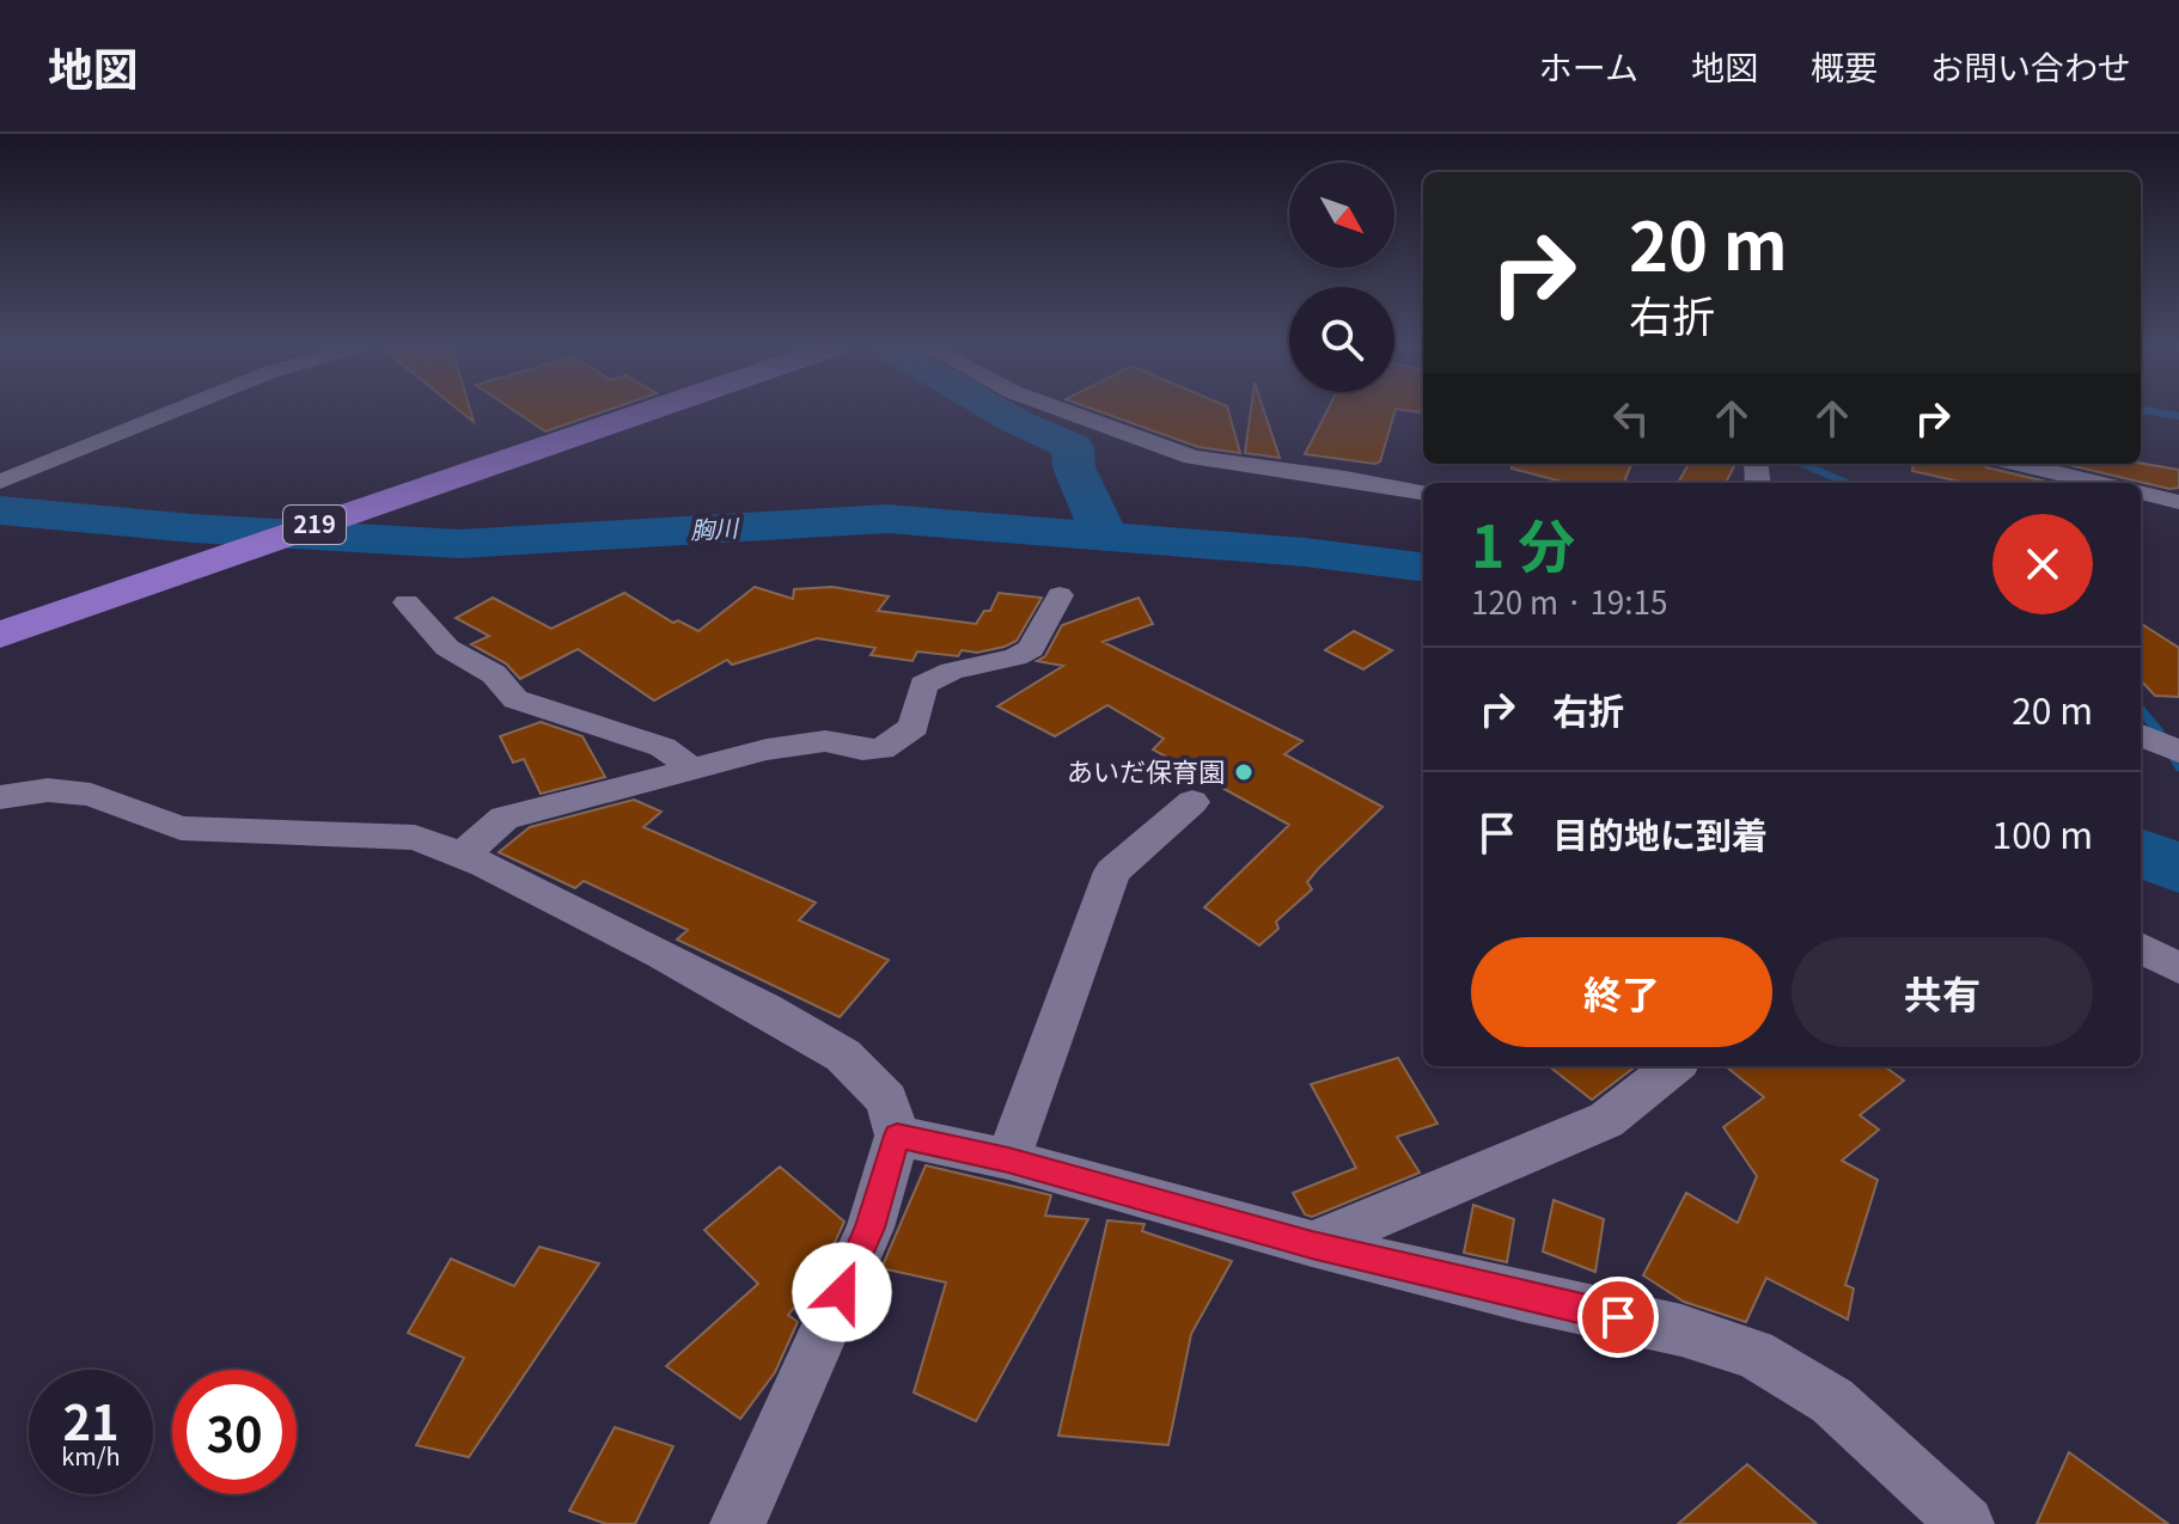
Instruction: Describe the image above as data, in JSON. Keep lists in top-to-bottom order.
{
  "streets": {
    "highway": ["219"]
  },
  "water": ["胸川"],
  "places": ["あいだ保育園"],
  "north": "bottom right",
  "page": {
    "header": "地図",
    "nav": [
      "ホーム",
      "地図",
      "概要",
      "お問い合わせ"
    ],
    "turn": ["20 m", "右折"],
    "heading": ["1 分", "120 m · 19:15"],
    "list": [
      {
        "name": "右折",
        "value": "20 m"
      },
      {
        "name": "目的地に到着",
        "value": "100 m"
      }
    ],
    "buttons": ["終了", "共有"],
    "speed": "21 km/h",
    "limit": "30"
  }
}
